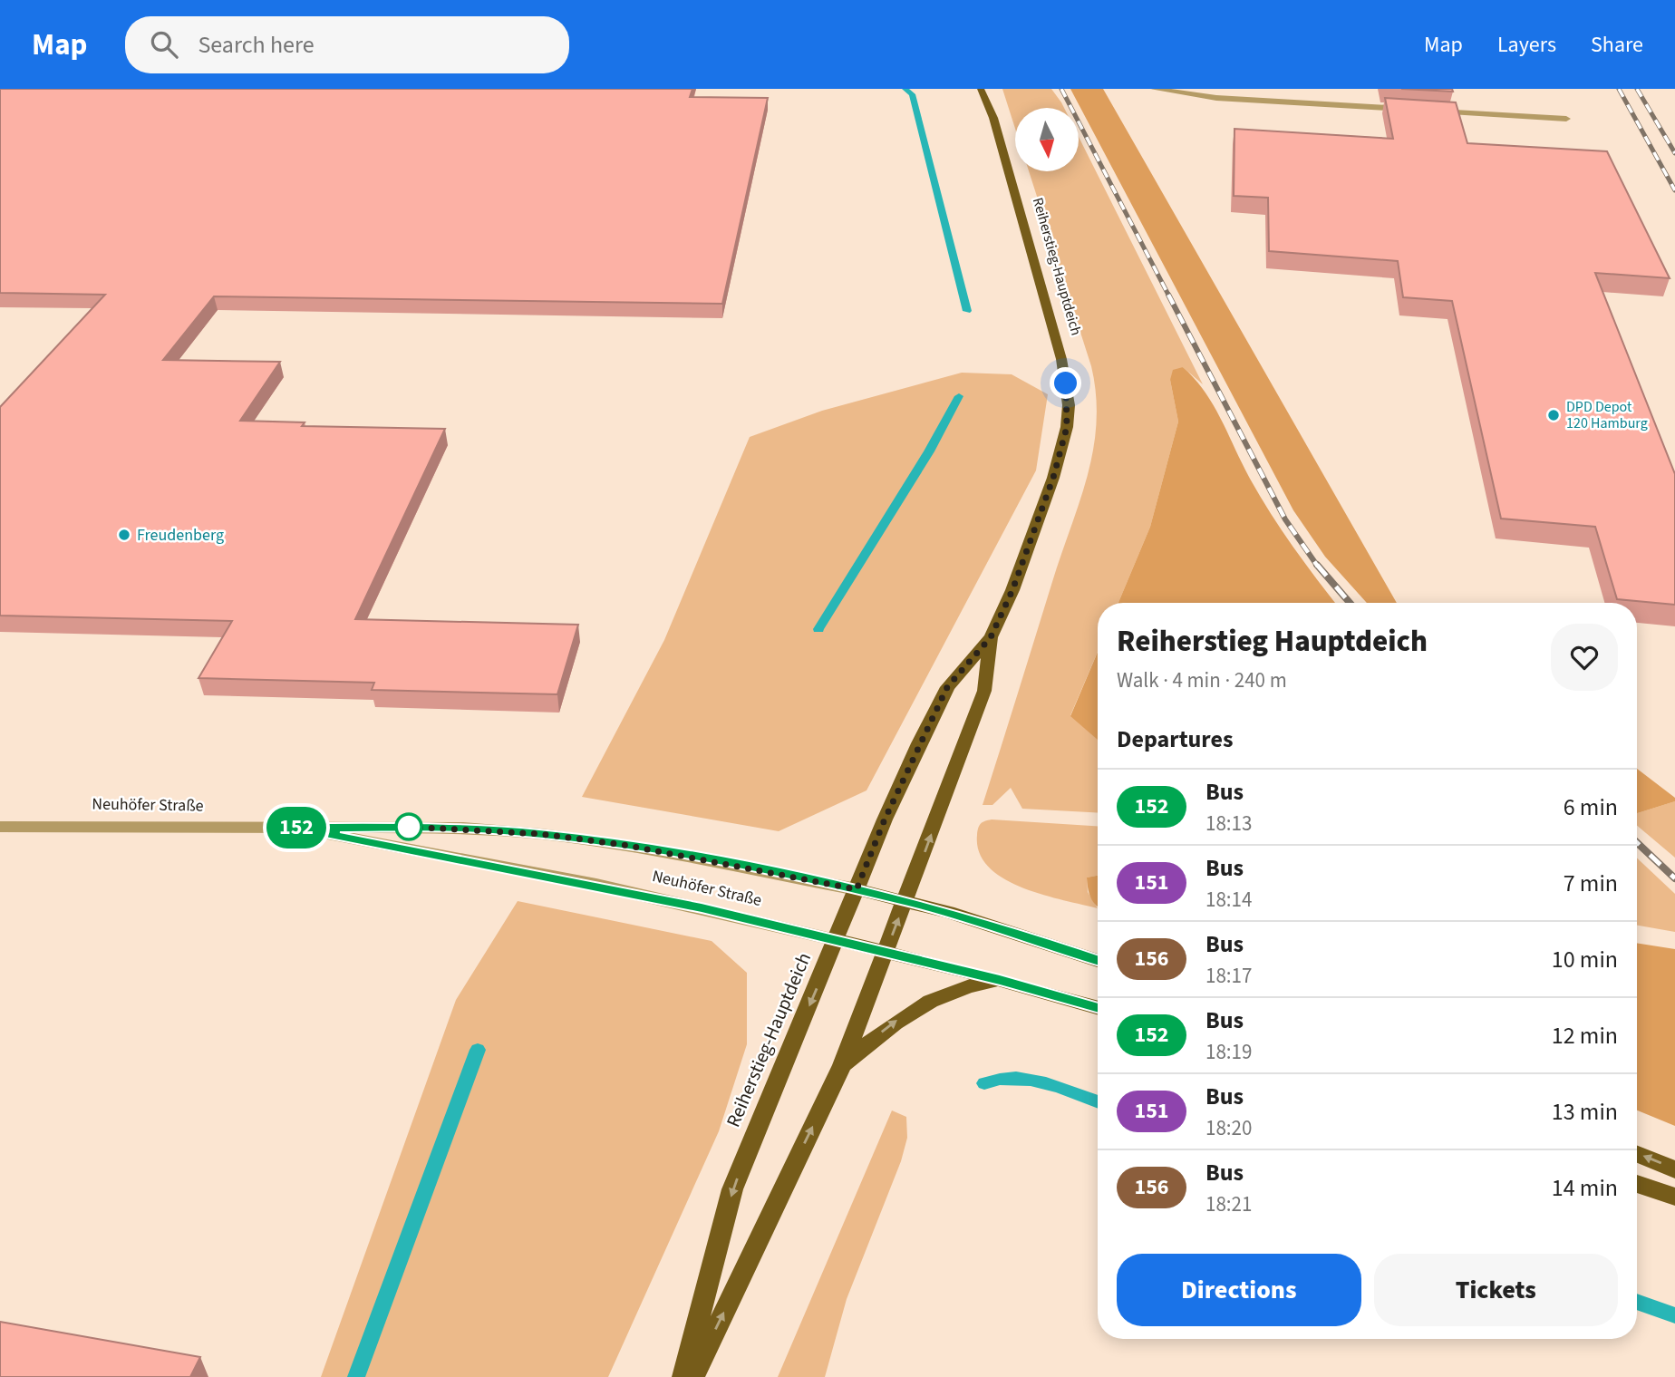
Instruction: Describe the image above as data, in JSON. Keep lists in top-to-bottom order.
{
  "streets": {
    "main road": ["Reiherstieg-Hauptdeich", "Neuhöfer Straße"]
  },
  "crossings": [
    ["Reiherstieg-Hauptdeich", "Neuhöfer Straße"]
  ],
  "places": ["DPD Depot 120 Hamburg", "Freudenberg"],
  "lines": ["bus line 152"],
  "north": "bottom",
  "page": {
    "header": "Map",
    "search": "Search here",
    "nav": ["Map", "Layers", "Share"],
    "on_map": "152",
    "heading": [
      ["Reiherstieg Hauptdeich", "Walk · 4 min · 240 m"],
      "Departures"
    ],
    "list": [
      {
        "mark": "152",
        "name": "Bus",
        "note": "18:13",
        "value": "6 min"
      },
      {
        "mark": "151",
        "name": "Bus",
        "note": "18:14",
        "value": "7 min"
      },
      {
        "mark": "156",
        "name": "Bus",
        "note": "18:17",
        "value": "10 min"
      },
      {
        "mark": "152",
        "name": "Bus",
        "note": "18:19",
        "value": "12 min"
      },
      {
        "mark": "151",
        "name": "Bus",
        "note": "18:20",
        "value": "13 min"
      },
      {
        "mark": "156",
        "name": "Bus",
        "note": "18:21",
        "value": "14 min"
      }
    ],
    "buttons": ["Directions", "Tickets"]
  }
}
